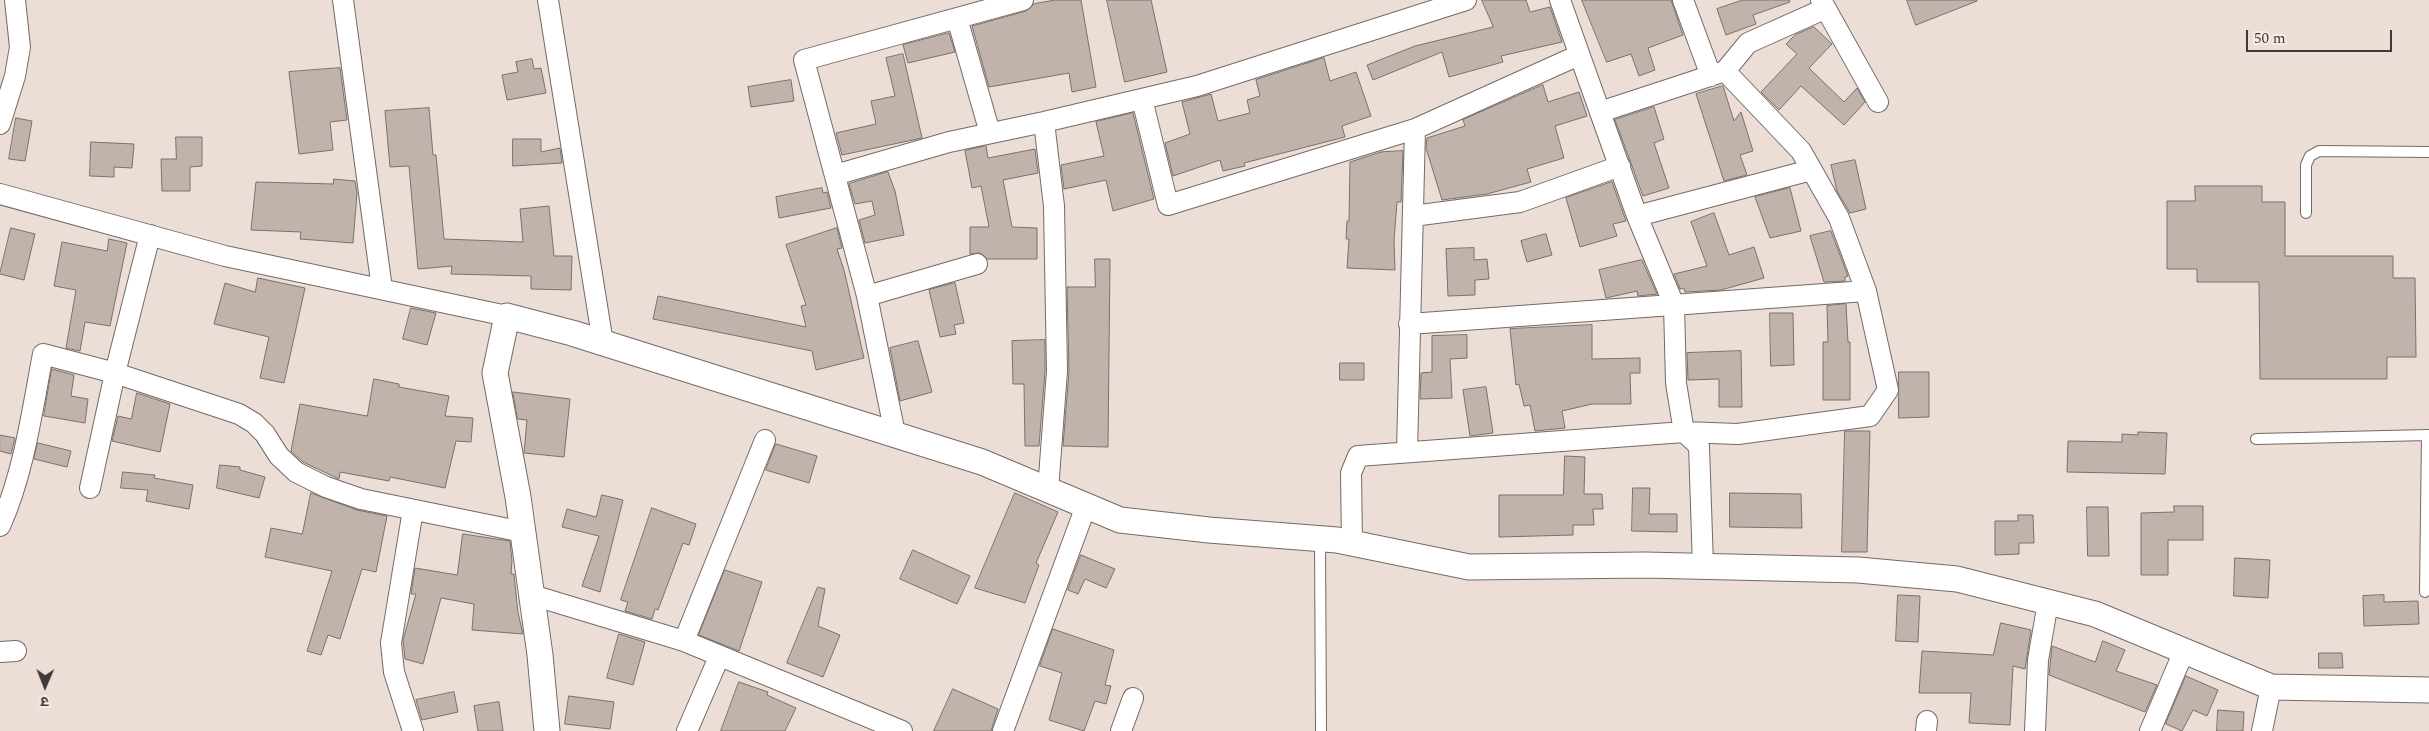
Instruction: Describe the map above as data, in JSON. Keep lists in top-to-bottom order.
{
  "scale_bar": "50 m",
  "north": "bottom"
}
